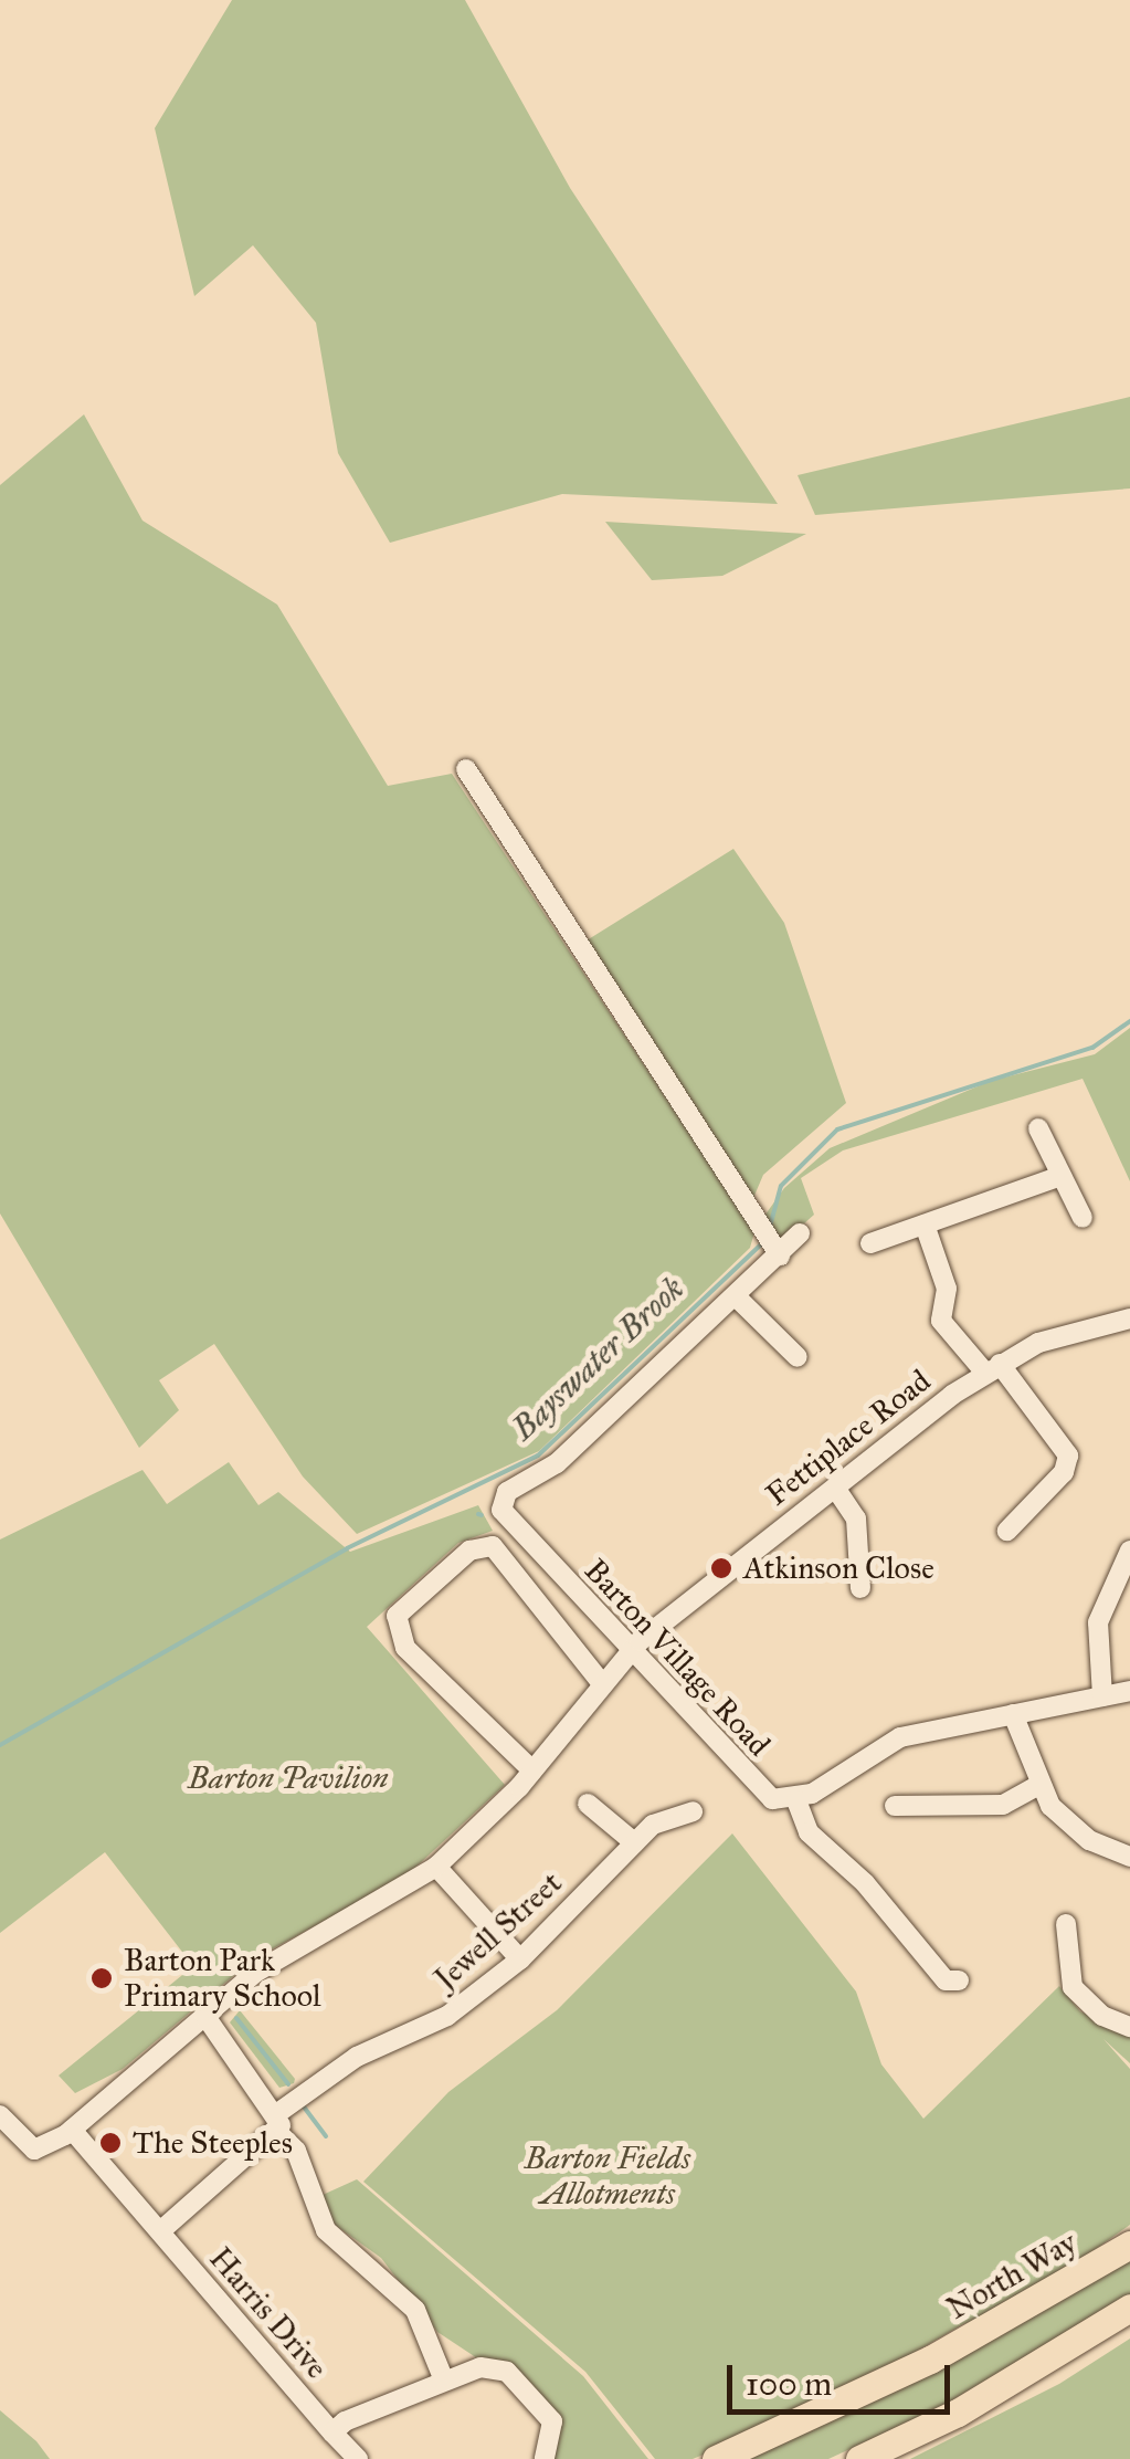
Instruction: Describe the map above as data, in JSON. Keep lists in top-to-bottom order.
{
  "streets": {
    "highway": ["North Way"],
    "street": [
      "Fettiplace Road",
      "Barton Village Road",
      "Jewell Street",
      "Harris Drive"
    ]
  },
  "crossings": [
    ["Fettiplace Road", "Barton Village Road"],
    ["Fettiplace Road", "Harris Drive"],
    ["Jewell Street", "Harris Drive"]
  ],
  "water": ["Bayswater Brook"],
  "parks": ["Barton Pavilion", "Barton Fields Allotments"],
  "places": ["Atkinson Close", "Barton Park Primary School", "The Steeples"],
  "scale_bar": "100 m"
}
